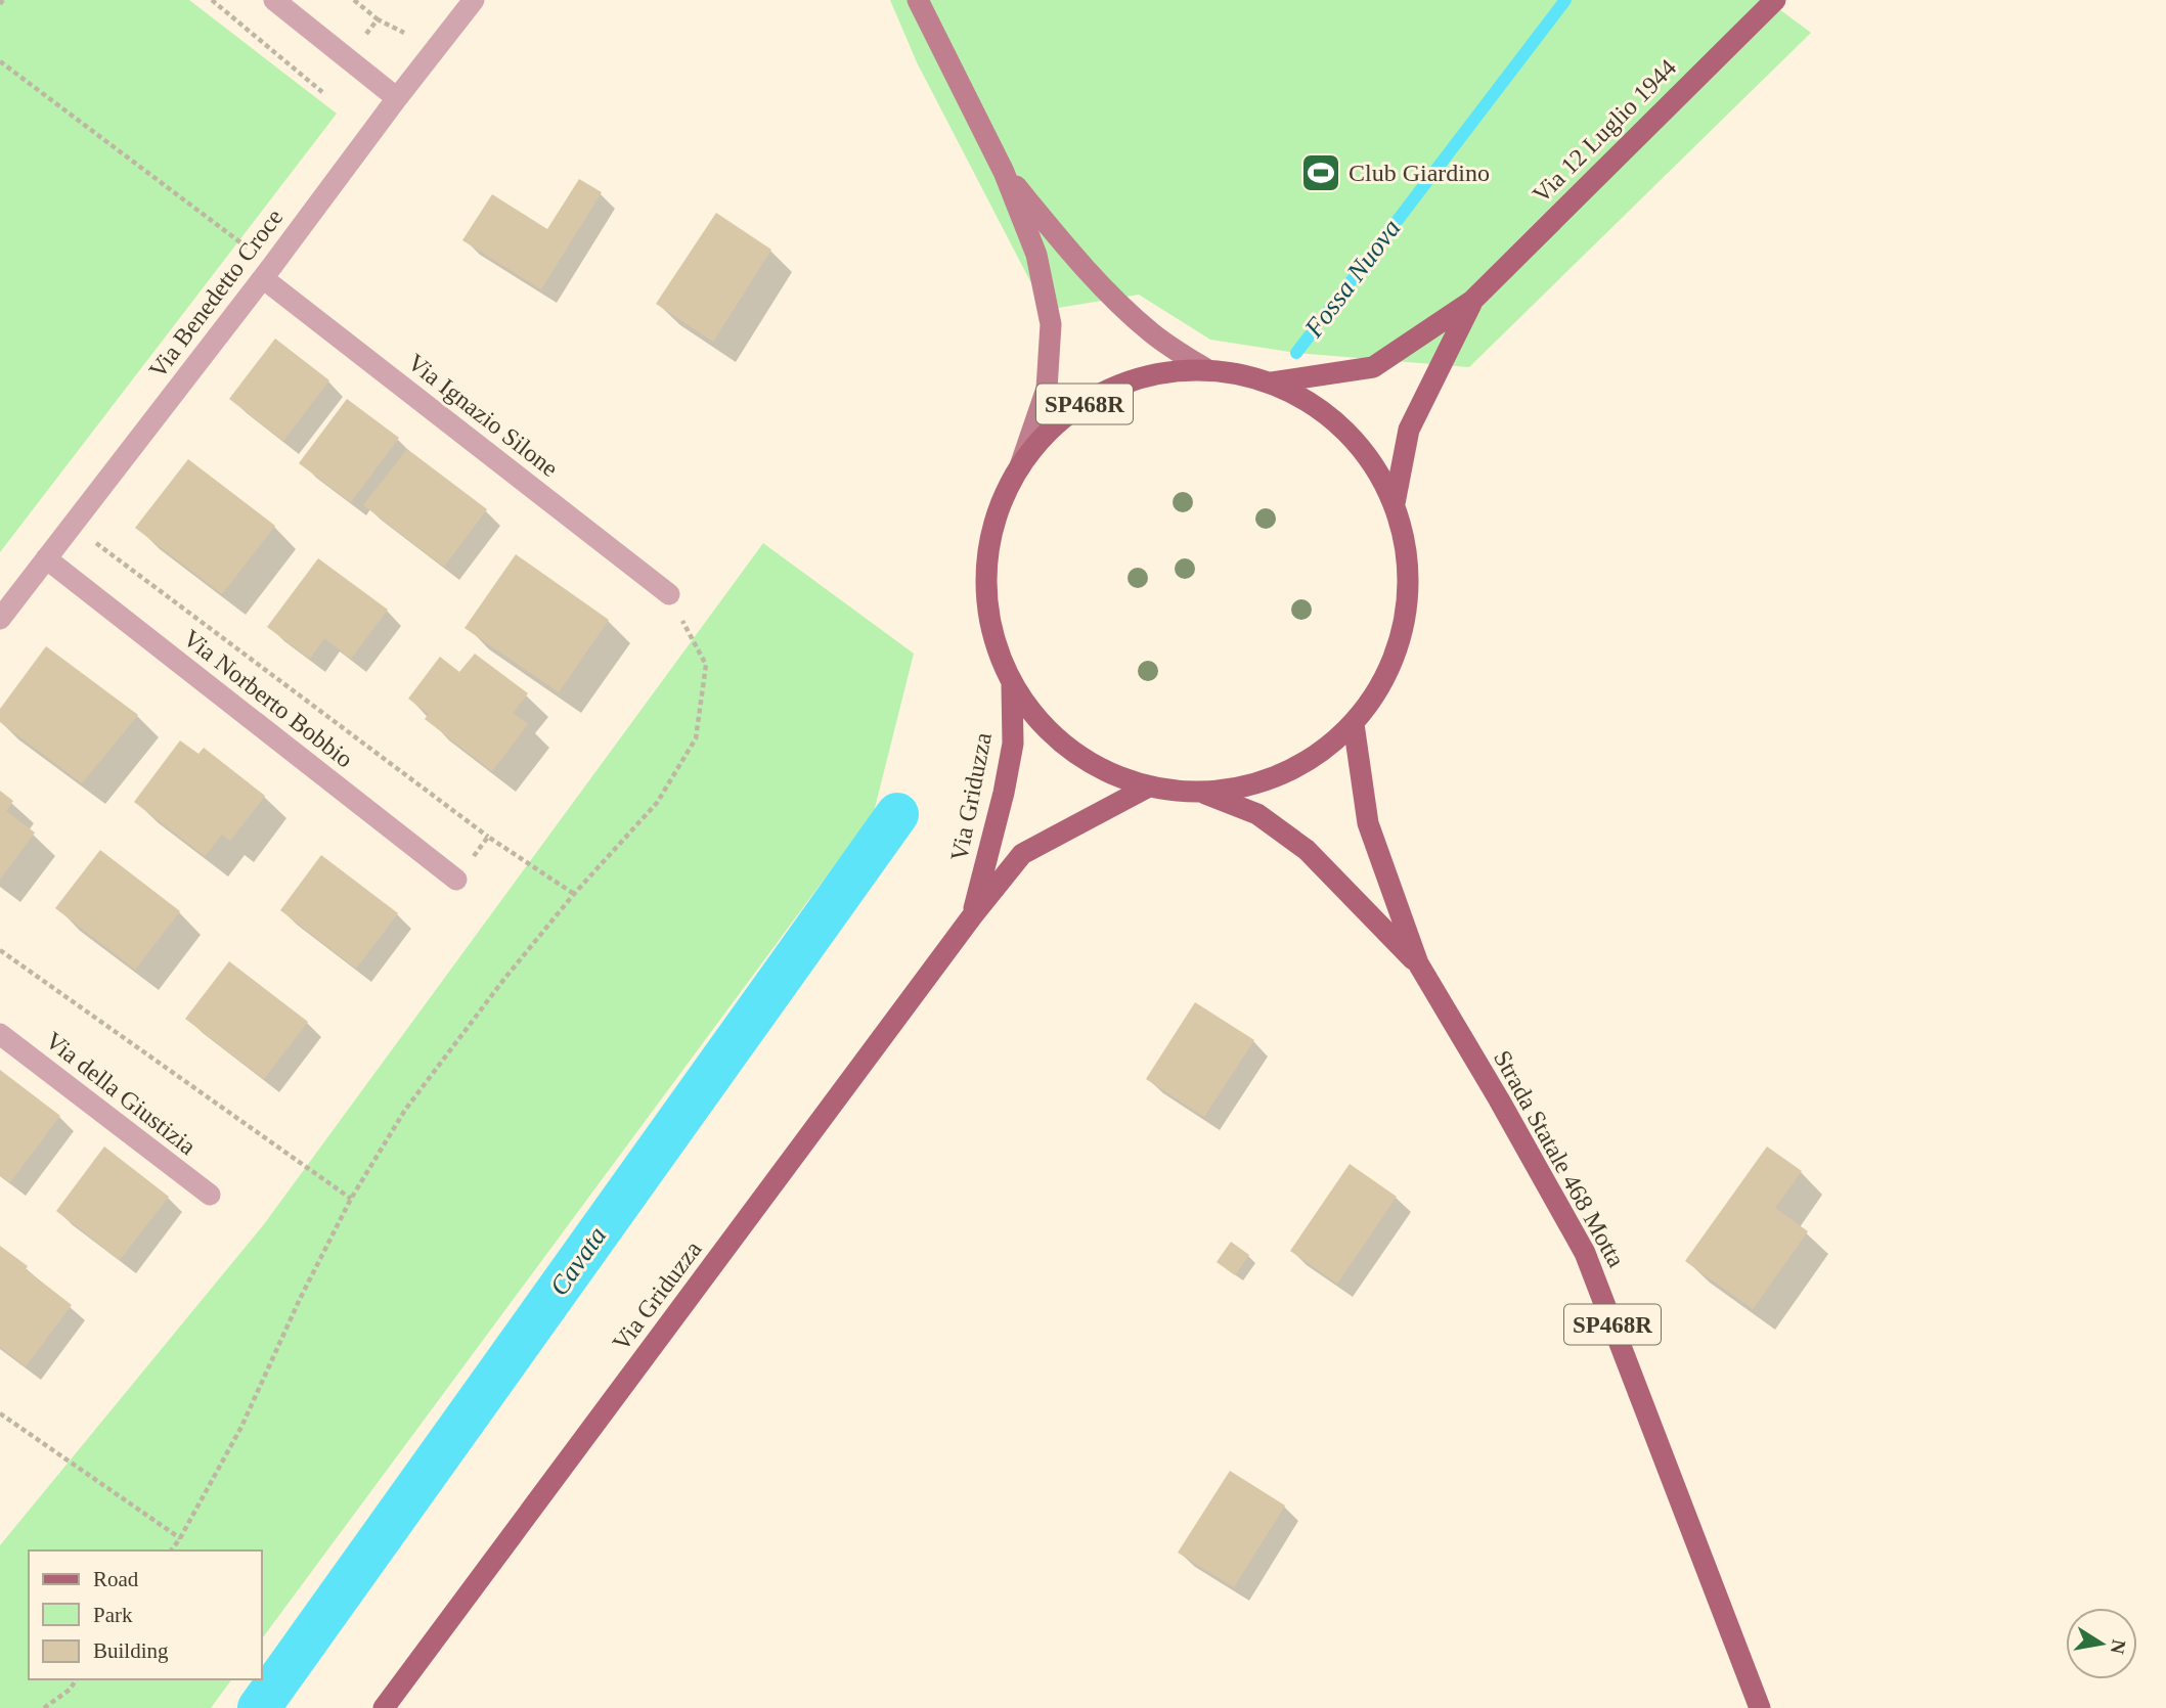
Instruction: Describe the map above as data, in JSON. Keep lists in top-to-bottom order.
{
  "streets": {
    "main road": [
      "Via 12 Luglio 1944",
      "SP468R",
      "Via Griduzza",
      "Strada Statale 468 Motta"
    ],
    "street": [
      "Via Benedetto Croce",
      "Via Ignazio Silone",
      "Via Norberto Bobbio",
      "Via della Giustizia"
    ]
  },
  "crossings": [
    ["Via Benedetto Croce", "Via Ignazio Silone"],
    ["Via Benedetto Croce", "Via Norberto Bobbio"],
    ["SP468R", "Via Griduzza"],
    ["SP468R", "Strada Statale 468 Motta"]
  ],
  "water": ["Fossa Nuova", "Cavata"],
  "places": {
    "sports": ["Club Giardino"]
  },
  "legend": ["Road", "Park", "Building"],
  "north": "right"
}
